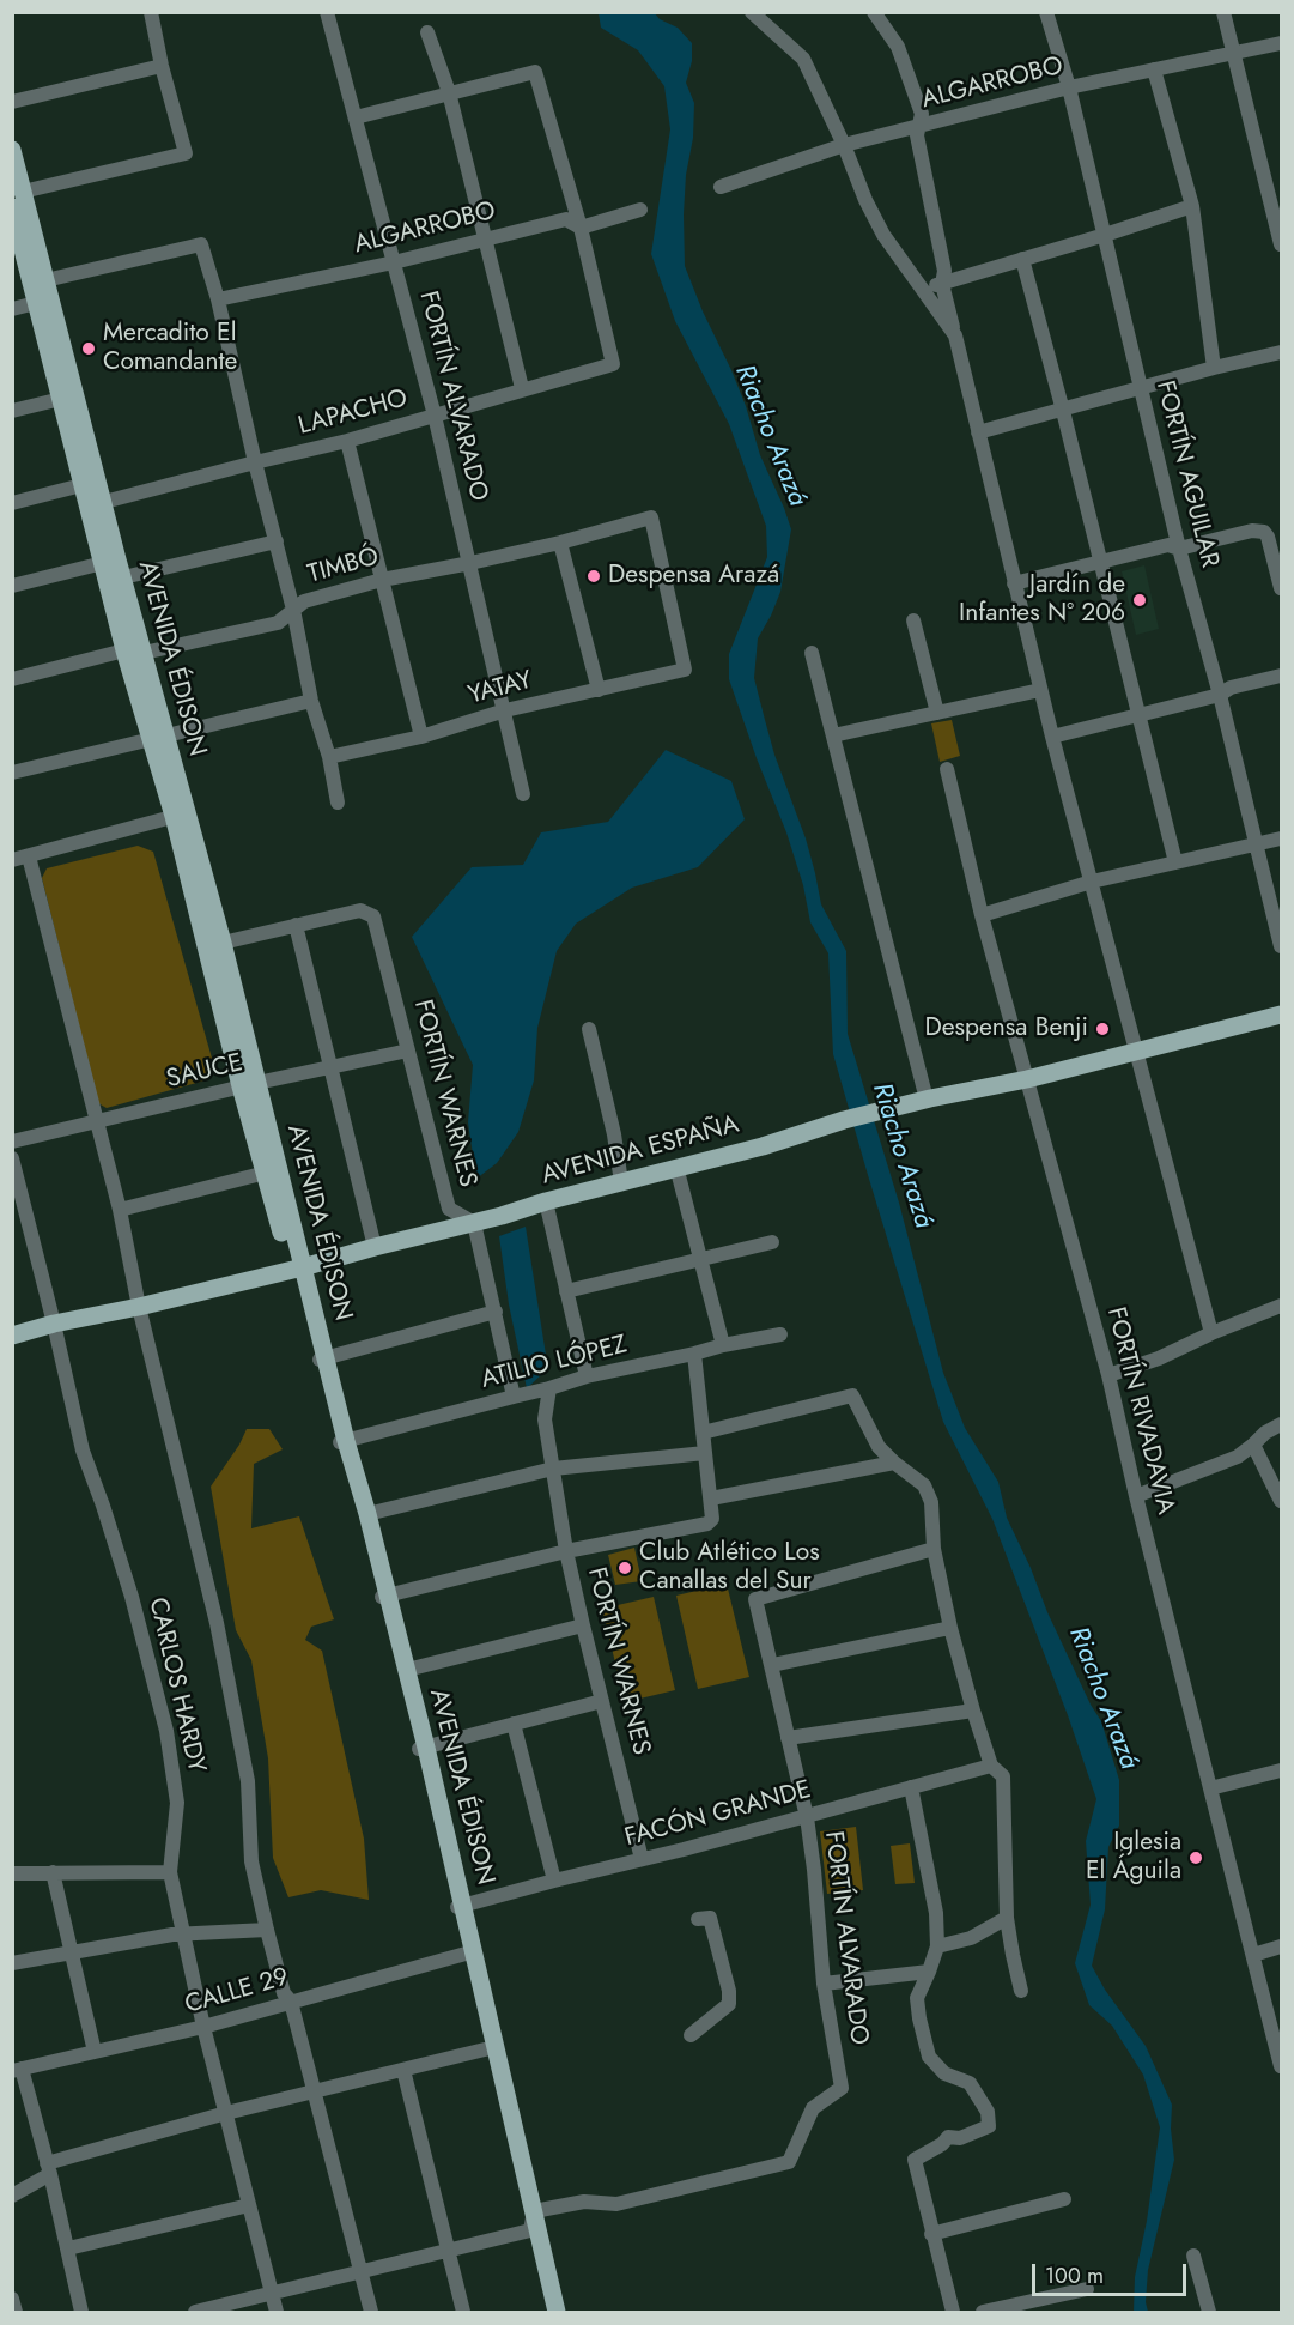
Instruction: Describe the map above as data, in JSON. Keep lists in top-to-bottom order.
{
  "streets": {
    "main road": ["AVENIDA ÉDISON", "AVENIDA ESPAÑA"],
    "street": [
      "ALGARROBO",
      "FORTÍN ALVARADO",
      "LAPACHO",
      "FORTÍN AGUILAR",
      "TIMBÓ",
      "YATAY",
      "SAUCE",
      "FORTÍN WARNES",
      "ATILIO LÓPEZ",
      "FORTÍN RIVADAVIA",
      "CARLOS HARDY",
      "FACÓN GRANDE",
      "CALLE 29"
    ]
  },
  "crossings": [
    ["ALGARROBO", "FORTÍN ALVARADO"],
    ["ALGARROBO", "LAPACHO"],
    ["ALGARROBO", "FORTÍN AGUILAR"],
    ["FORTÍN ALVARADO", "LAPACHO"],
    ["FORTÍN ALVARADO", "TIMBÓ"],
    ["FORTÍN ALVARADO", "AVENIDA ÉDISON"],
    ["FORTÍN ALVARADO", "YATAY"],
    ["FORTÍN ALVARADO", "FACÓN GRANDE"],
    ["LAPACHO", "AVENIDA ÉDISON"],
    ["TIMBÓ", "AVENIDA ÉDISON"],
    ["TIMBÓ", "YATAY"],
    ["AVENIDA ÉDISON", "SAUCE"],
    ["AVENIDA ÉDISON", "AVENIDA ESPAÑA"],
    ["AVENIDA ÉDISON", "ATILIO LÓPEZ"],
    ["AVENIDA ÉDISON", "FACÓN GRANDE"],
    ["AVENIDA ÉDISON", "CALLE 29"],
    ["SAUCE", "FORTÍN WARNES"],
    ["FORTÍN WARNES", "AVENIDA ESPAÑA"],
    ["FORTÍN WARNES", "ATILIO LÓPEZ"],
    ["FORTÍN WARNES", "FACÓN GRANDE"],
    ["AVENIDA ESPAÑA", "FORTÍN RIVADAVIA"],
    ["AVENIDA ESPAÑA", "CARLOS HARDY"],
    ["CARLOS HARDY", "CALLE 29"]
  ],
  "water": ["Riacho Arazá"],
  "places": [
    "Mercadito El Comandante",
    "Despensa Arazá",
    "Jardín de Infantes N° 206",
    "Despensa Benji",
    "Club Atlético Los Canallas del Sur",
    "Iglesia El Águila"
  ],
  "scale_bar": "100 m"
}
